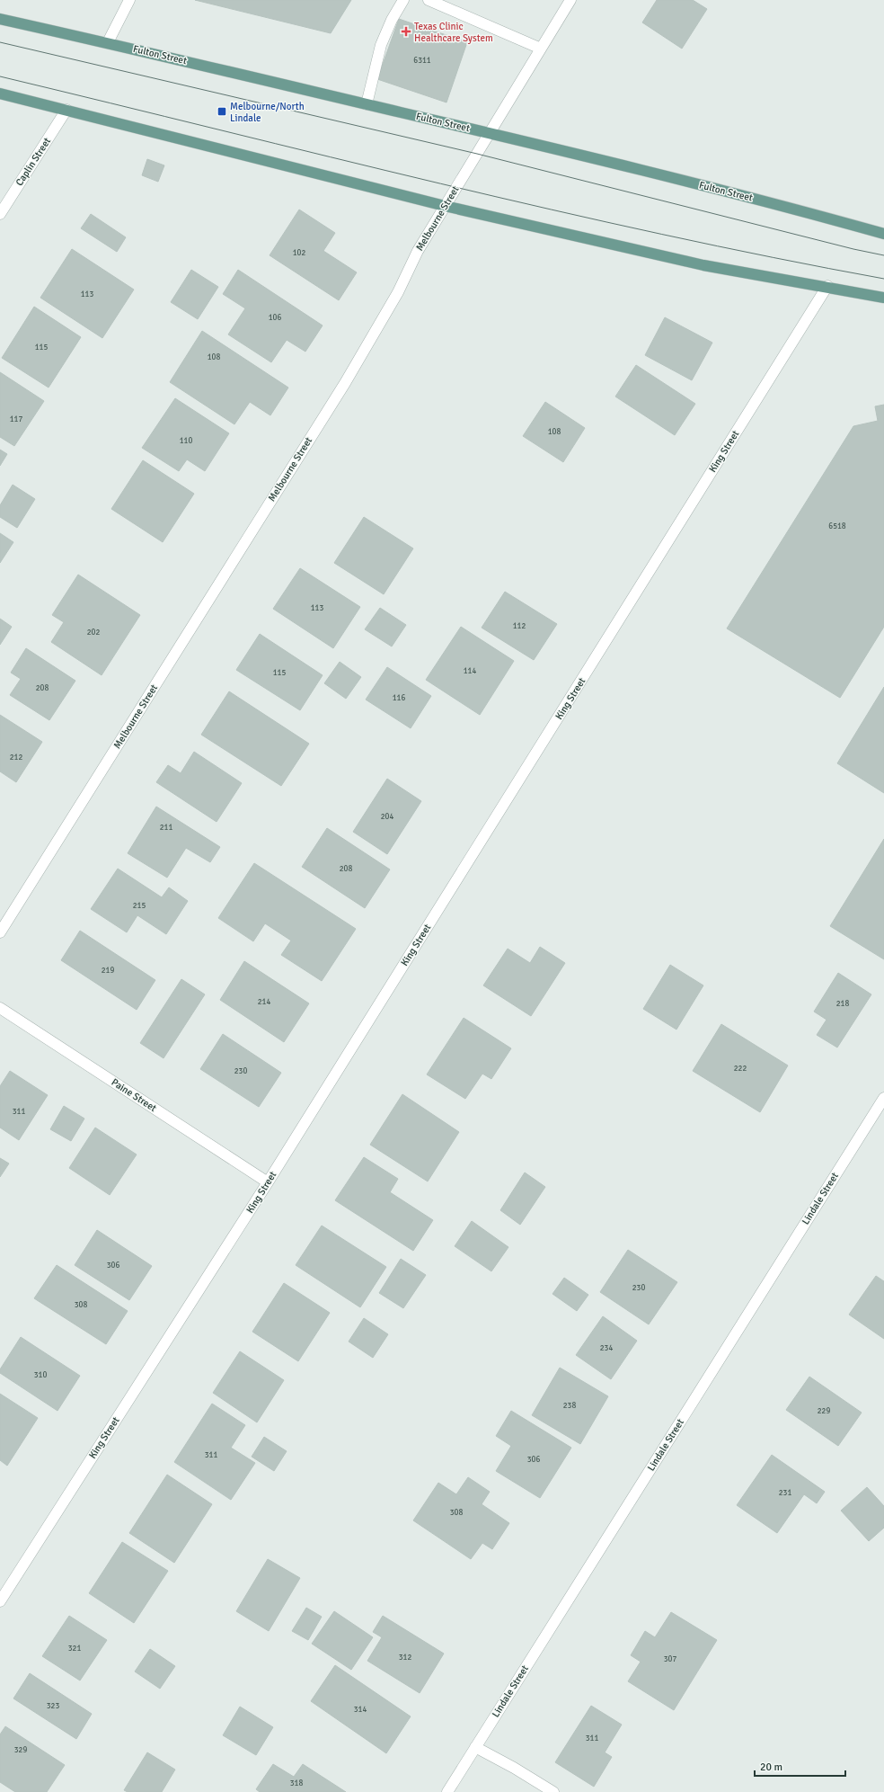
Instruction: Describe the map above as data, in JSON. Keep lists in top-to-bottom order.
{
  "streets": {
    "main road": ["Fulton Street"],
    "street": [
      "Caplin Street",
      "Melbourne Street",
      "King Street",
      "Paine Street",
      "Lindale Street"
    ]
  },
  "crossings": [
    ["Fulton Street", "Melbourne Street"],
    ["King Street", "Paine Street"]
  ],
  "places": {
    "health": ["Texas Clinic Healthcare System"],
    "transit": ["Melbourne/North Lindale"]
  },
  "house_numbers": [
    "6311",
    "102",
    "113",
    "106",
    "115",
    "108",
    "117",
    "108",
    "110",
    "6518",
    "113",
    "112",
    "202",
    "114",
    "115",
    "208",
    "116",
    "212",
    "204",
    "211",
    "208",
    "215",
    "219",
    "214",
    "218",
    "222",
    "230",
    "311",
    "306",
    "230",
    "308",
    "234",
    "310",
    "238",
    "229",
    "311",
    "306",
    "231",
    "308",
    "321",
    "312",
    "307",
    "323",
    "314",
    "311",
    "329",
    "318"
  ],
  "scale_bar": "20 m"
}
